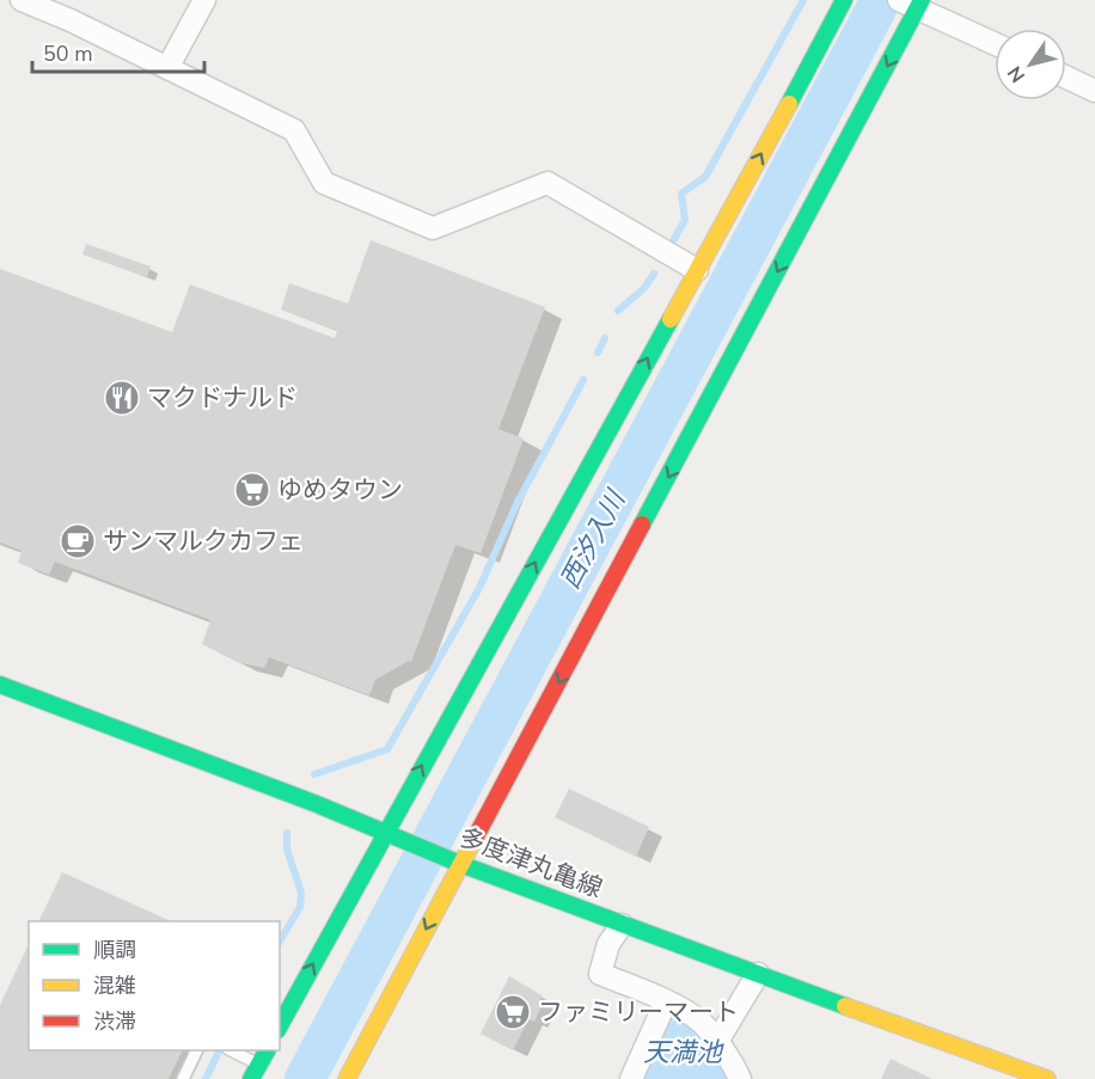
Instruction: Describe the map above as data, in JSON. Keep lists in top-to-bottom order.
{
  "streets": {
    "street": ["多度津丸亀線"]
  },
  "water": ["西汐入川", "天満池"],
  "places": {
    "restaurant": ["マクドナルド"],
    "supermarket": ["ゆめタウン", "ファミリーマート"],
    "cafe": ["サンマルクカフェ"]
  },
  "legend": ["順調", "混雑", "渋滞"],
  "scale_bar": "50 m",
  "north": "bottom left"
}
